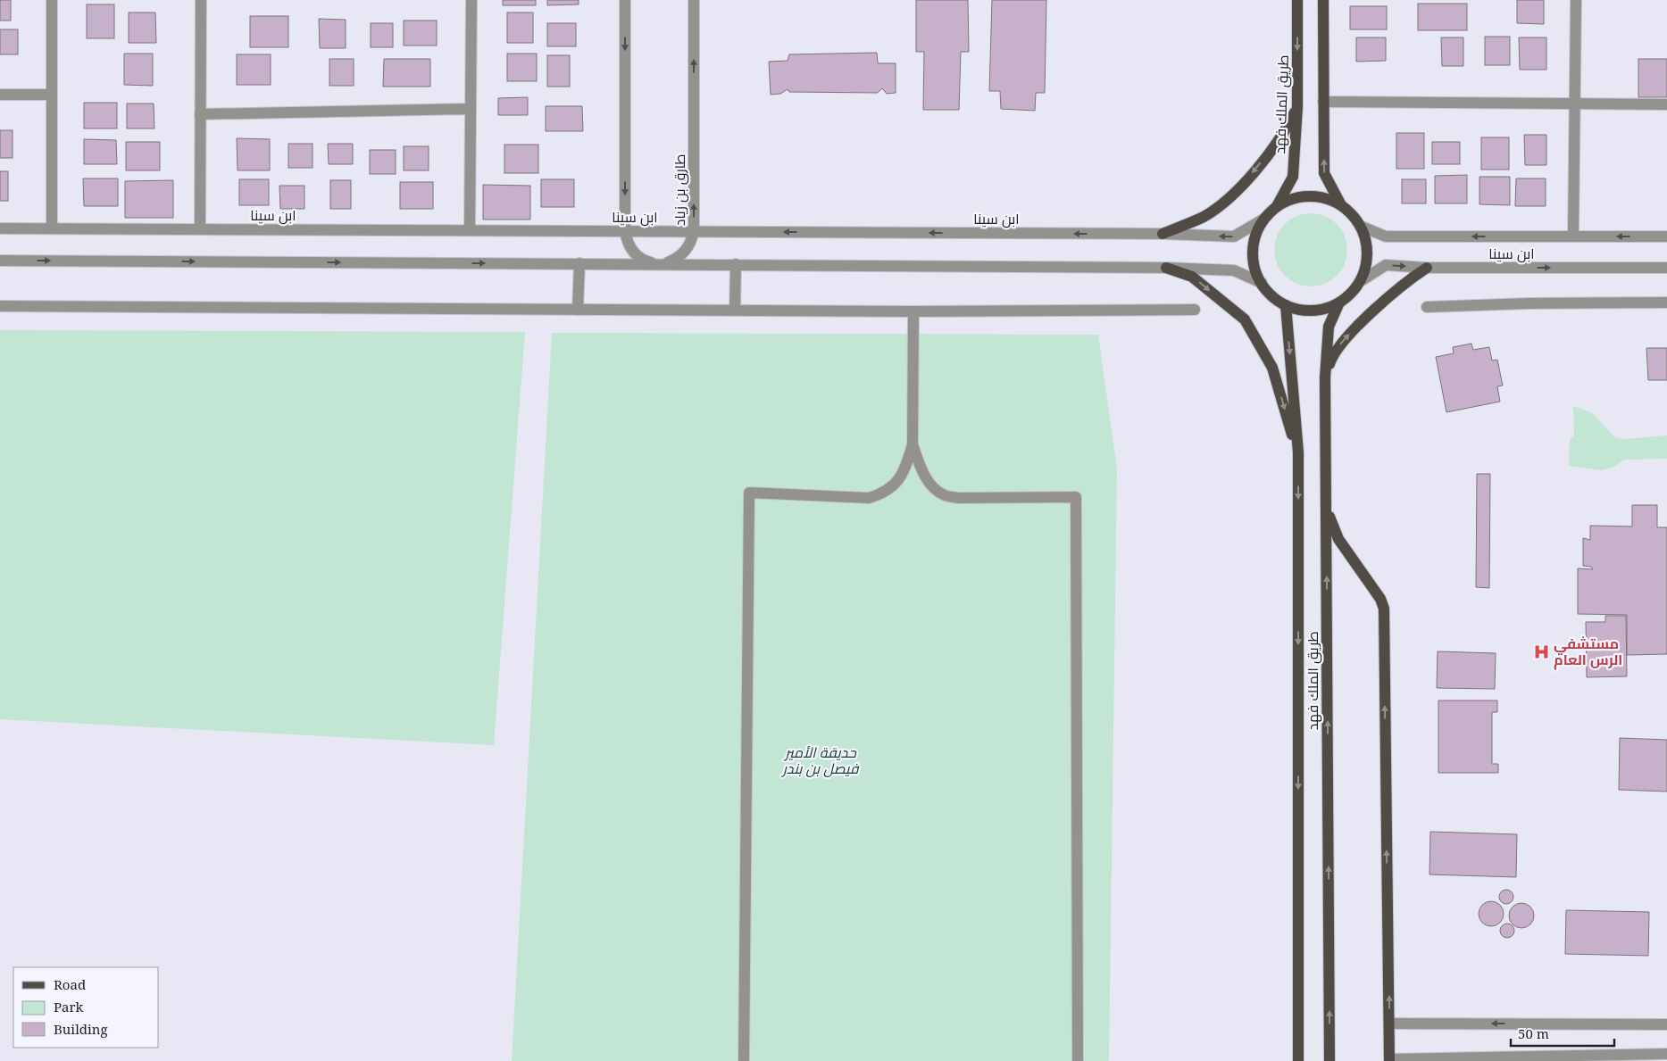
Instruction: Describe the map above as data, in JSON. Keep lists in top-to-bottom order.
{
  "streets": {
    "main road": ["طريق الملك فهد"],
    "street": ["طارق بن زياد", "ابن سينا"]
  },
  "crossings": [
    ["طريق الملك فهد", "ابن سينا"],
    ["طارق بن زياد", "ابن سينا"]
  ],
  "parks": ["حديقة الأمير فيصل بن بندر"],
  "places": {
    "hospital": ["مستشفي الرس العام"]
  },
  "legend": ["Road", "Park", "Building"],
  "scale_bar": "50 m"
}
